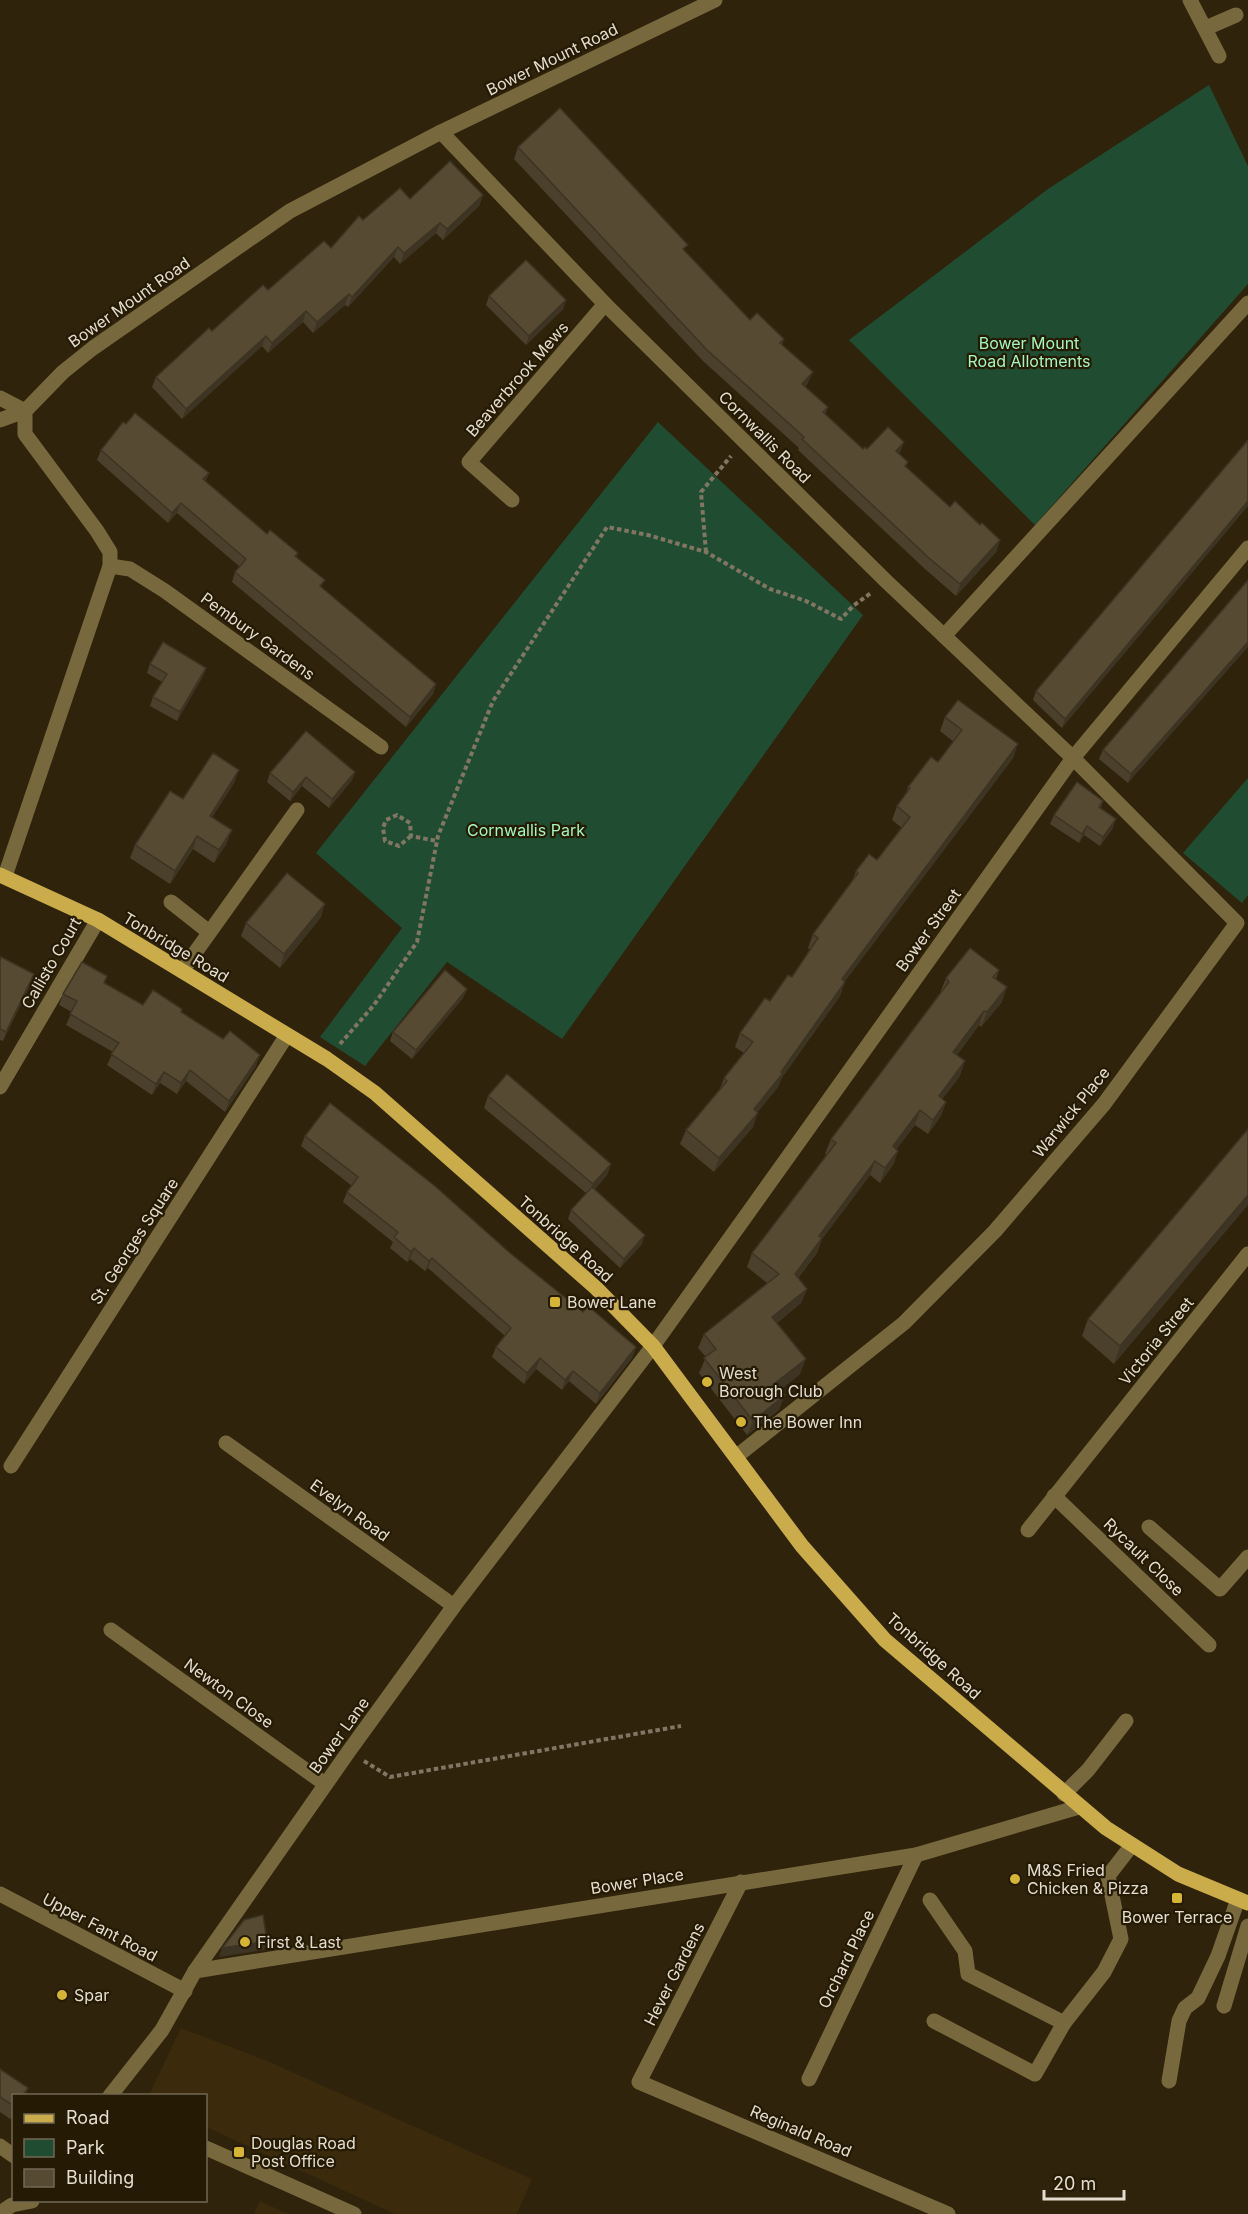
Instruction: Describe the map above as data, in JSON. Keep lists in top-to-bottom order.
{
  "streets": {
    "main road": ["Tonbridge Road"],
    "street": [
      "Bower Mount Road",
      "Beaverbrook Mews",
      "Cornwallis Road",
      "Pembury Gardens",
      "Bower Street",
      "Callisto Court",
      "Warwick Place",
      "St. Georges Square",
      "Victoria Street",
      "Evelyn Road",
      "Rycault Close",
      "Newton Close",
      "Bower Lane",
      "Bower Place",
      "Upper Fant Road",
      "Orchard Place",
      "Hever Gardens",
      "Reginald Road"
    ]
  },
  "crossings": [
    ["Bower Mount Road", "Cornwallis Road"],
    ["Beaverbrook Mews", "Cornwallis Road"],
    ["Cornwallis Road", "Bower Street"],
    ["Cornwallis Road", "Warwick Place"],
    ["Bower Street", "Tonbridge Road"],
    ["Bower Street", "Warwick Place"],
    ["Bower Street", "Bower Lane"],
    ["Tonbridge Road", "Callisto Court"],
    ["Tonbridge Road", "Warwick Place"],
    ["Tonbridge Road", "St. Georges Square"],
    ["Tonbridge Road", "Bower Lane"],
    ["Tonbridge Road", "Bower Place"],
    ["Victoria Street", "Rycault Close"],
    ["Evelyn Road", "Bower Lane"],
    ["Newton Close", "Bower Lane"],
    ["Bower Lane", "Bower Place"],
    ["Bower Lane", "Upper Fant Road"],
    ["Bower Place", "Orchard Place"],
    ["Bower Place", "Hever Gardens"],
    ["Hever Gardens", "Reginald Road"]
  ],
  "parks": ["Bower Mount Road Allotments", "Cornwallis Park"],
  "places": {
    "transit": ["Bower Lane", "Bower Terrace", "Douglas Road Post Office"],
    "other": [
      "West Borough Club",
      "The Bower Inn",
      "M&S Fried Chicken & Pizza",
      "First & Last",
      "Spar"
    ]
  },
  "legend": ["Road", "Park", "Building"],
  "scale_bar": "20 m"
}
